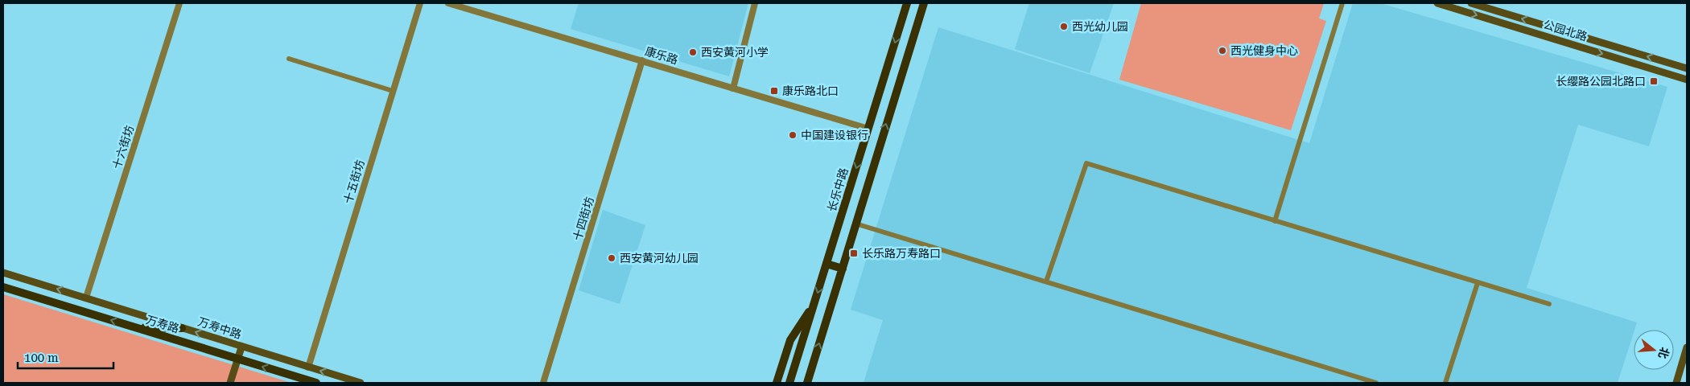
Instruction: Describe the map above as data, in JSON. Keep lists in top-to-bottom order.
{
  "streets": {
    "main road": [
      "公园北路",
      "长乐中路",
      "万寿路",
      "万寿中路"
    ],
    "street": [
      "康乐路",
      "十六街坊",
      "十五街坊",
      "十四街坊"
    ]
  },
  "crossings": [
    ["康乐路", "长乐中路"],
    ["康乐路", "十四街坊"],
    ["十六街坊", "万寿中路"],
    ["十五街坊", "万寿中路"]
  ],
  "one_way": ["万寿路", "万寿中路"],
  "places": {
    "other": [
      "西光幼儿园",
      "西光健身中心",
      "西安黄河小学",
      "中国建设银行",
      "西安黄河幼儿园"
    ],
    "transit": ["长缨路公园北路口", "康乐路北口", "长乐路万寿路口"]
  },
  "scale_bar": "100 m",
  "north": "right"
}
